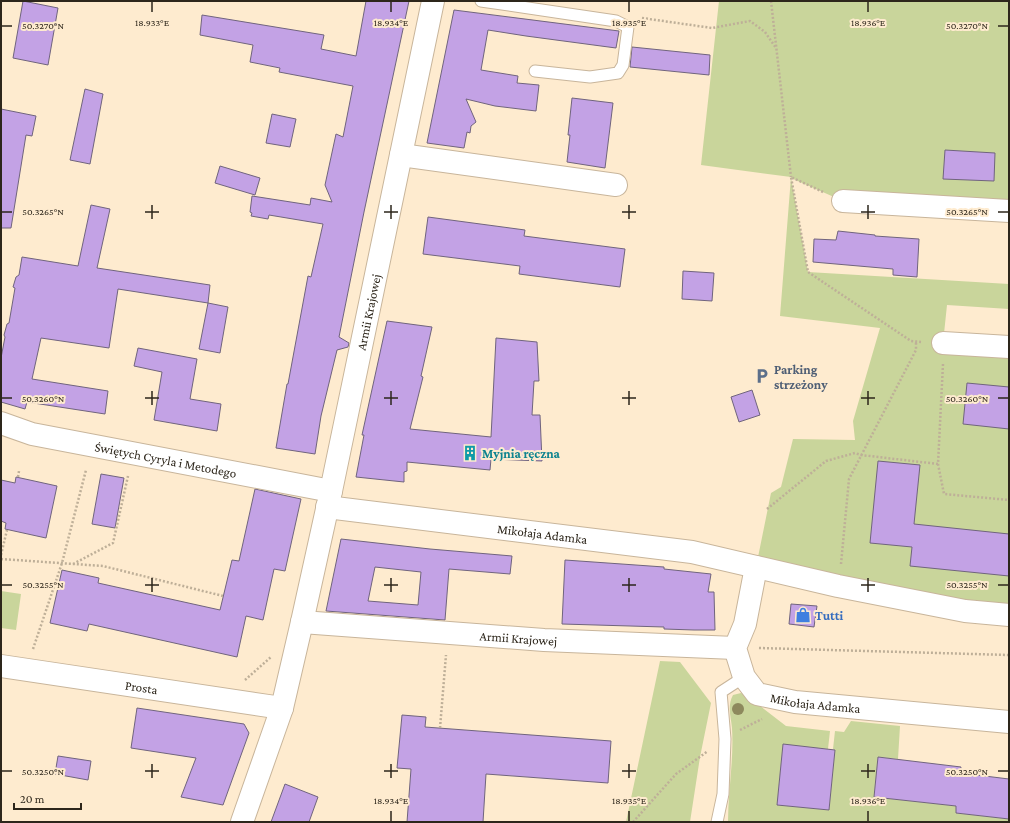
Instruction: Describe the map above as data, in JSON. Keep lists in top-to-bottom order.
{
  "streets": {
    "street": [
      "Armii Krajowej",
      "Świętych Cyryla i Metodego",
      "Mikołaja Adamka",
      "Prosta"
    ]
  },
  "crossings": [
    ["Armii Krajowej", "Świętych Cyryla i Metodego"],
    ["Armii Krajowej", "Mikołaja Adamka"],
    ["Armii Krajowej", "Prosta"],
    ["Świętych Cyryla i Metodego", "Mikołaja Adamka"]
  ],
  "places": {
    "parking": ["Parking strzeżony"],
    "building": ["Myjnia ręczna"],
    "shop": ["Tutti"]
  },
  "scale_bar": "20 m",
  "coordinates": [
    "18.933°E",
    "18.934°E",
    "18.935°E",
    "18.936°E",
    "50.3270°N",
    "50.3265°N",
    "50.3260°N",
    "50.3255°N",
    "50.3250°N"
  ]
}
